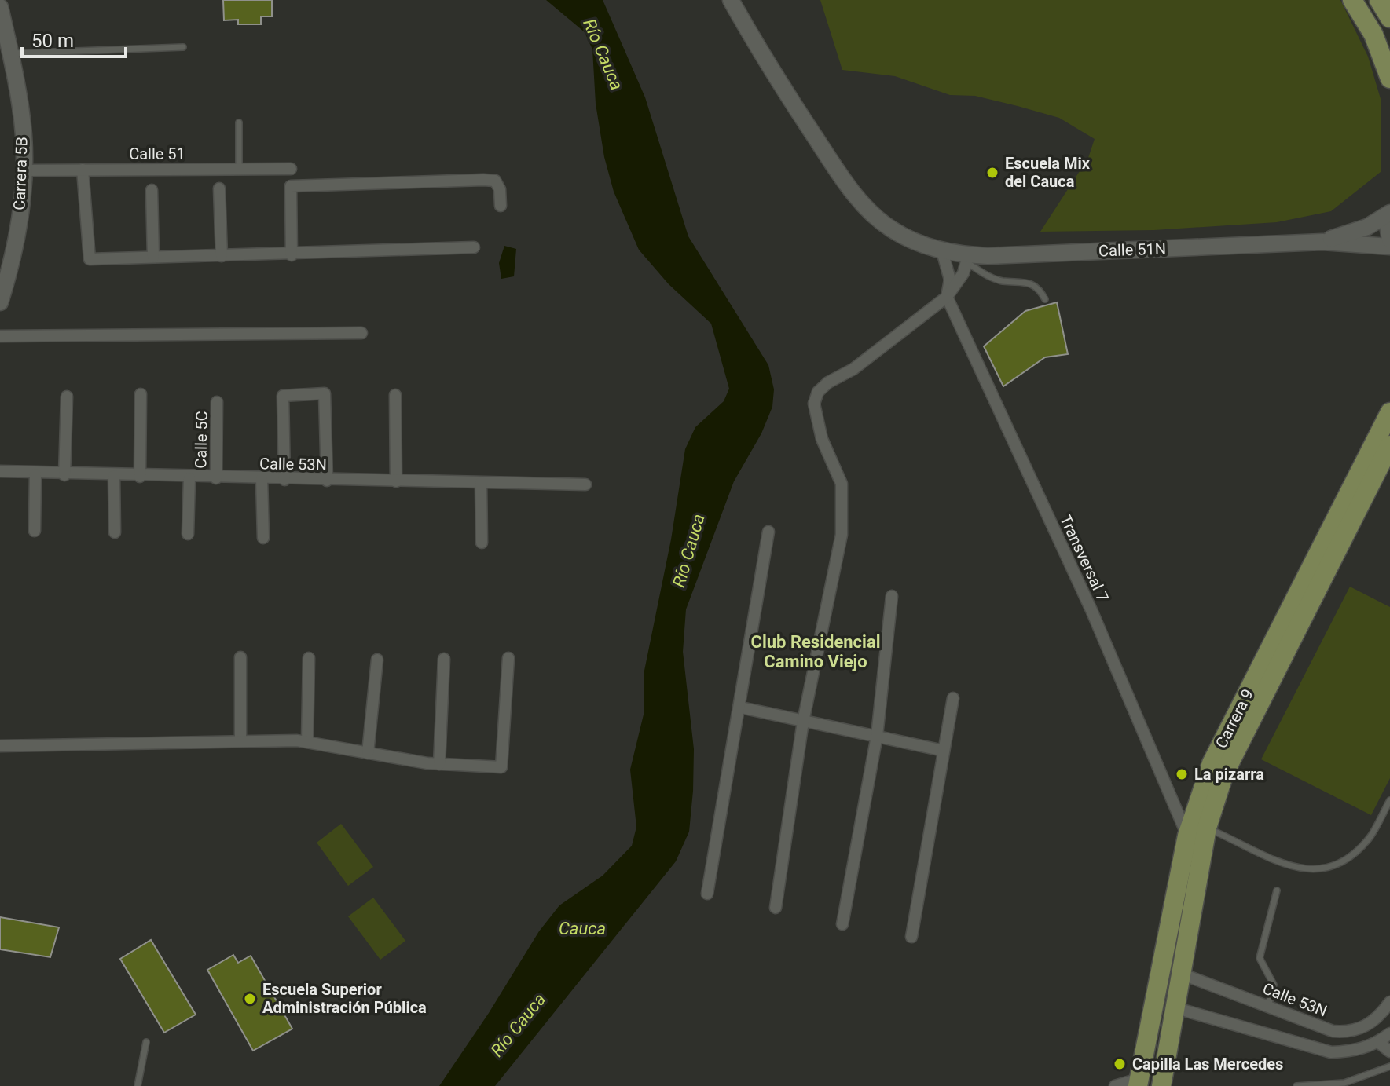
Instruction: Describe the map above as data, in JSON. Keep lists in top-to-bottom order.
{
  "streets": {
    "main road": ["Carrera 5B", "Calle 51N", "Carrera 9"],
    "street": [
      "Calle 51",
      "Calle 5C",
      "Calle 53N",
      "Transversal 7"
    ]
  },
  "crossings": [
    ["Calle 51", "Carrera 5B"],
    ["Calle 5C", "Calle 53N"],
    ["Calle 53N", "Carrera 9"],
    ["Transversal 7", "Carrera 9"]
  ],
  "districts": ["Club Residencial Camino Viejo"],
  "water": ["Río Cauca", "Cauca"],
  "places": [
    "Escuela Mix del Cauca",
    "La pizarra",
    "Escuela Superior Administración Pública",
    "Capilla Las Mercedes"
  ],
  "scale_bar": "50 m"
}
